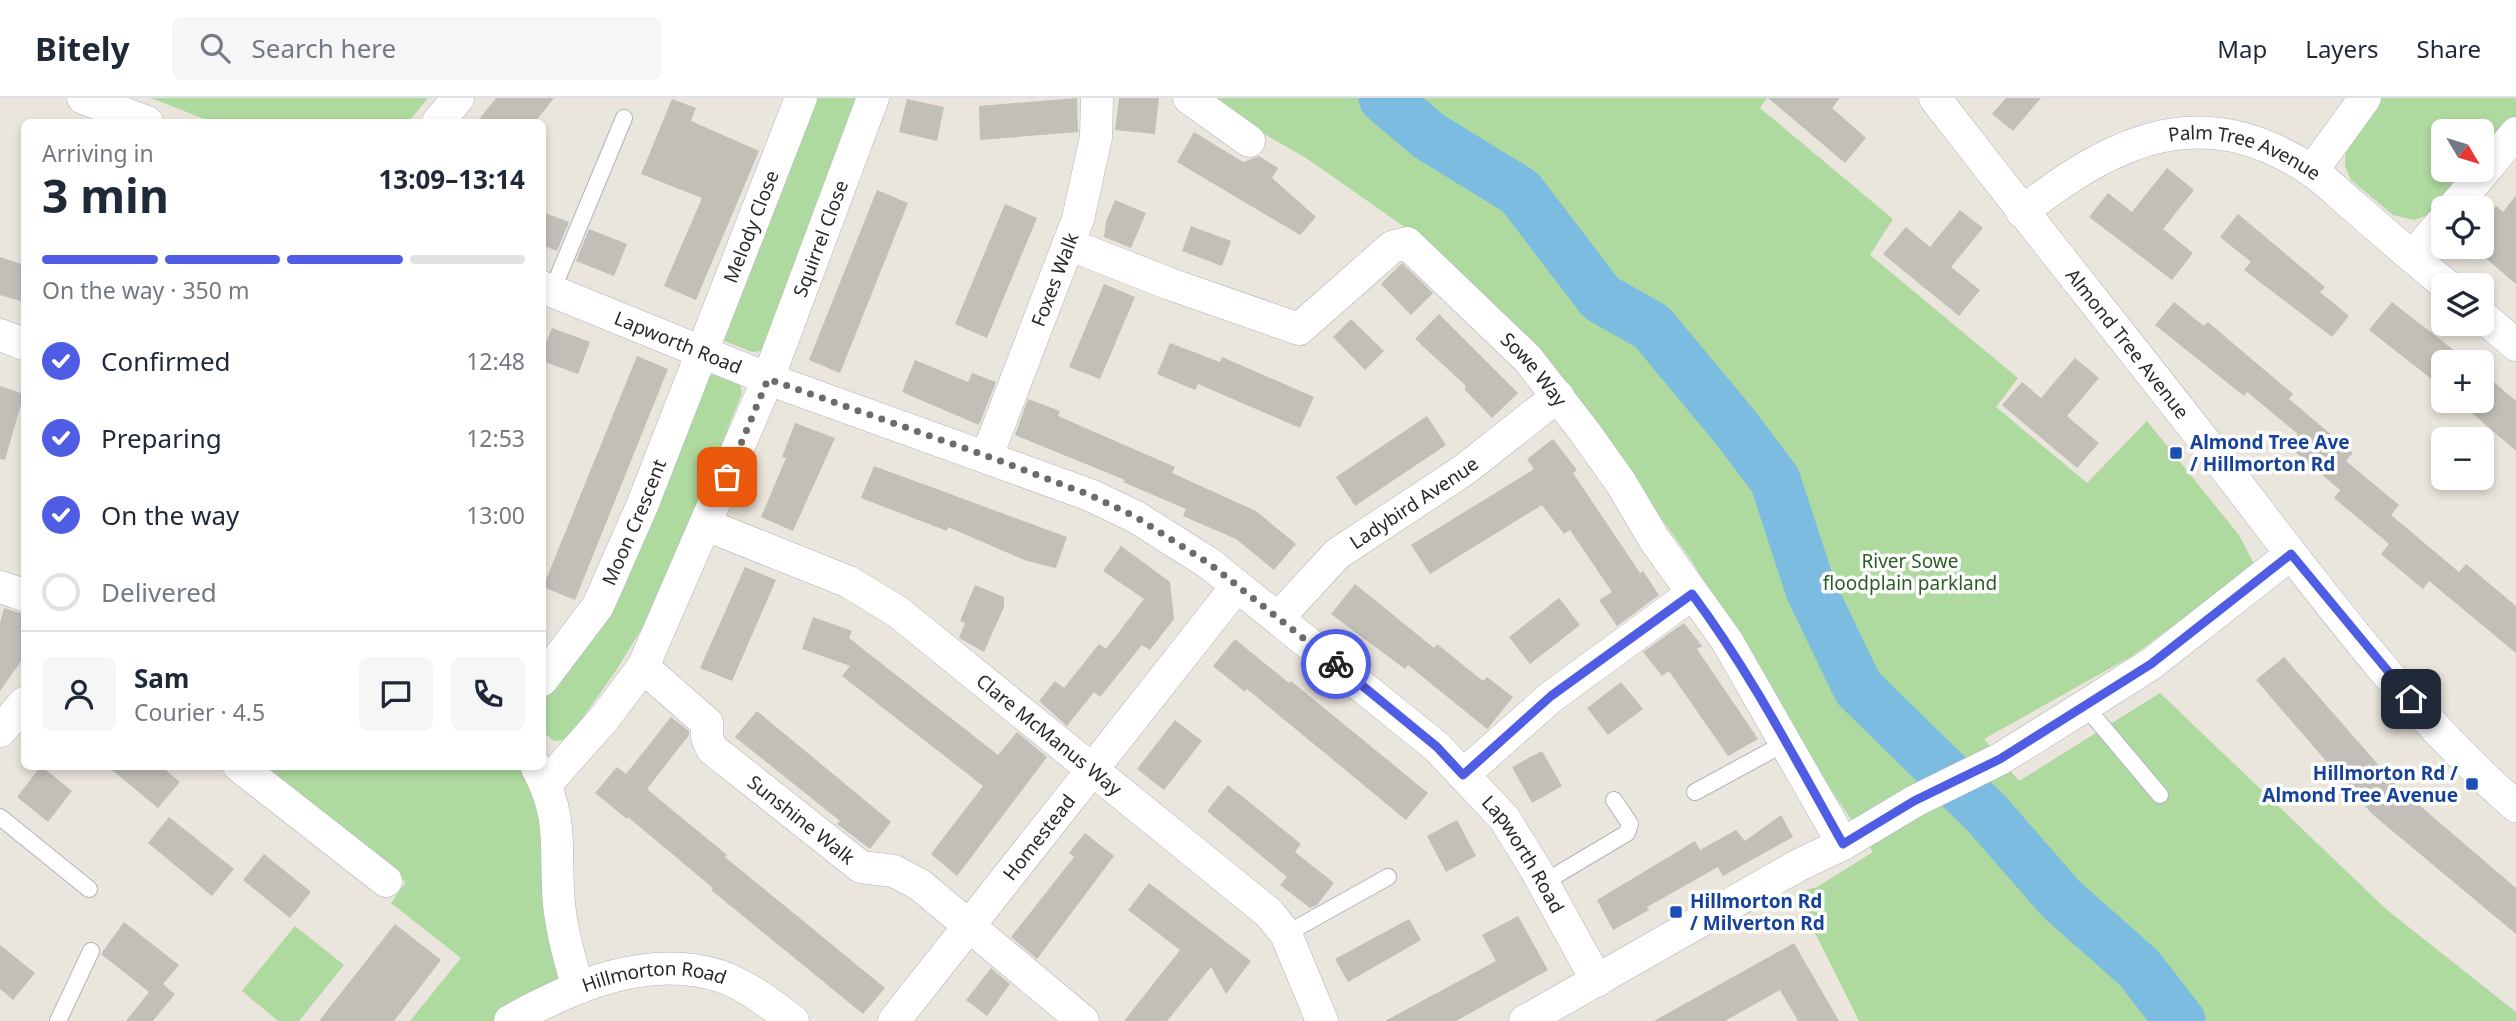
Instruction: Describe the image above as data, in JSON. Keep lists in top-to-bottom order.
{
  "streets": {
    "street": [
      "Palm Tree Avenue",
      "Melody Close",
      "Squirrel Close",
      "Foxes Walk",
      "Lapworth Road",
      "Almond Tree Avenue",
      "Sowe Way",
      "Ladybird Avenue",
      "Moon Crescent",
      "Clare McManus Way",
      "Sunshine Walk",
      "Homestead",
      "Hillmorton Road"
    ]
  },
  "crossings": [
    ["Palm Tree Avenue", "Almond Tree Avenue"],
    ["Melody Close", "Lapworth Road"],
    ["Melody Close", "Moon Crescent"],
    ["Squirrel Close", "Lapworth Road"],
    ["Foxes Walk", "Lapworth Road"],
    ["Foxes Walk", "Sowe Way"],
    ["Lapworth Road", "Ladybird Avenue"],
    ["Lapworth Road", "Moon Crescent"],
    ["Lapworth Road", "Homestead"],
    ["Sowe Way", "Ladybird Avenue"],
    ["Clare McManus Way", "Homestead"],
    ["Sunshine Walk", "Homestead"]
  ],
  "parks": ["River Sowe floodplain parkland"],
  "places": {
    "transit": ["Almond Tree Ave / Hillmorton Rd", "Hillmorton Rd / Almond Tree Avenue", "Hillmorton Rd / Milverton Rd"]
  },
  "north": "bottom right",
  "page": {
    "header": "Bitely",
    "search": "Search here",
    "nav": ["Map", "Layers", "Share"],
    "map_buttons": ["+", "−"],
    "heading": ["3 min", "Arriving in", "13:09–13:14"],
    "panel": ["Sam", "Courier · 4.5"],
    "bar": "On the way · 350 m",
    "list": [
      ["Confirmed", "12:48"],
      ["Preparing", "12:53"],
      ["On the way", "13:00"],
      "Delivered"
    ]
  }
}
